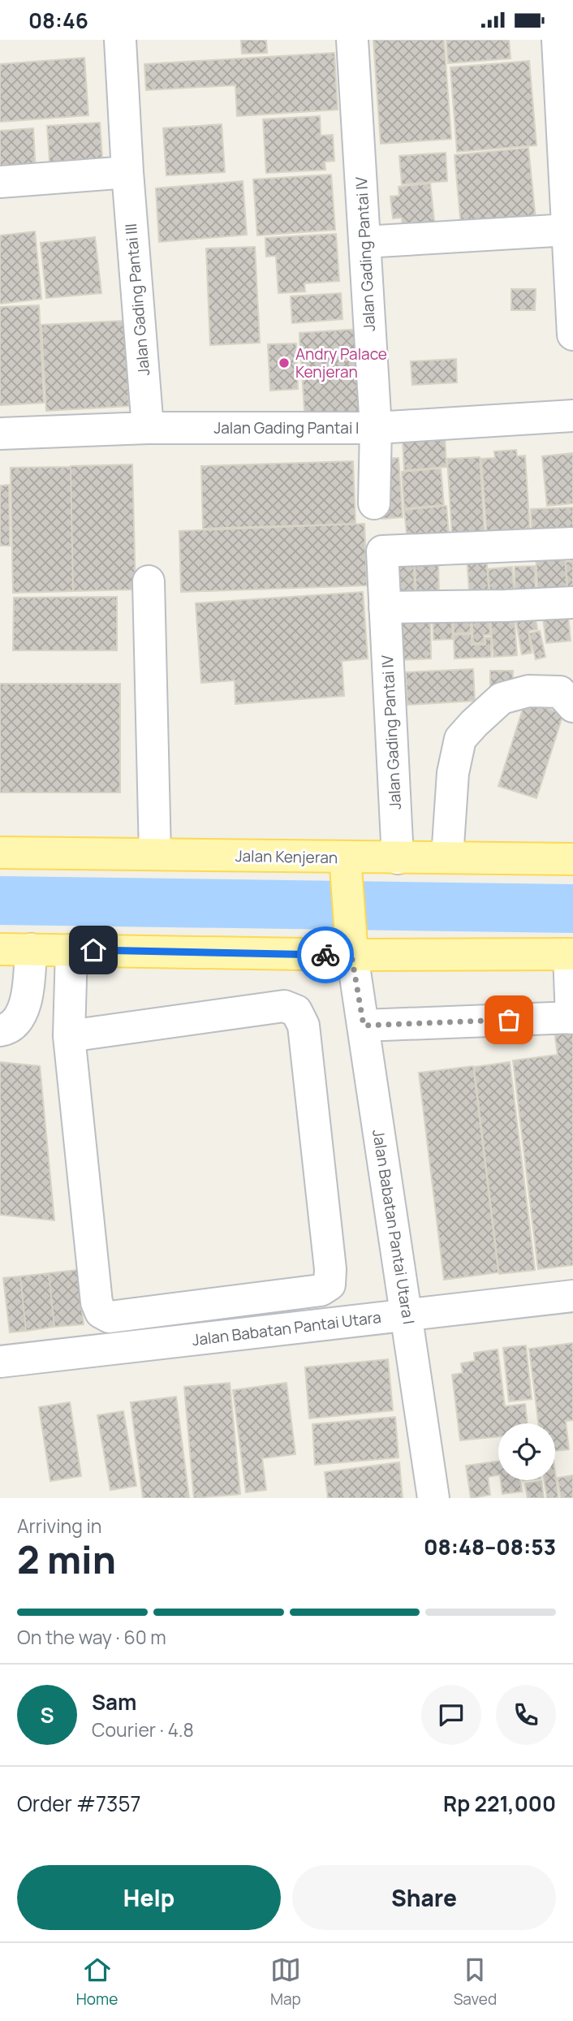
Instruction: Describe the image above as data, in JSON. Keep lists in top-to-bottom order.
{
  "streets": {
    "main road": ["Jalan Kenjeran"],
    "street": [
      "Jalan Gading Pantai IV",
      "Jalan Gading Pantai III",
      "Jalan Gading Pantai I",
      "Jalan Babatan Pantai Utara I",
      "Jalan Babatan Pantai Utara"
    ]
  },
  "crossings": [
    ["Jalan Gading Pantai IV", "Jalan Gading Pantai I"],
    ["Jalan Gading Pantai IV", "Jalan Kenjeran"],
    ["Jalan Gading Pantai III", "Jalan Gading Pantai I"],
    ["Jalan Babatan Pantai Utara I", "Jalan Babatan Pantai Utara"]
  ],
  "places": ["Andry Palace Kenjeran"],
  "page": {
    "status": "08:46",
    "heading": ["2 min", "Arriving in", "08:48–08:53"],
    "panel": [
      "Sam",
      "Courier · 4.8",
      "Order #7357",
      "Rp 221,000"
    ],
    "bar": "On the way · 60 m",
    "round": "S",
    "buttons": ["Help", "Share"],
    "tabs": ["Home", "Map", "Saved"]
  }
}
